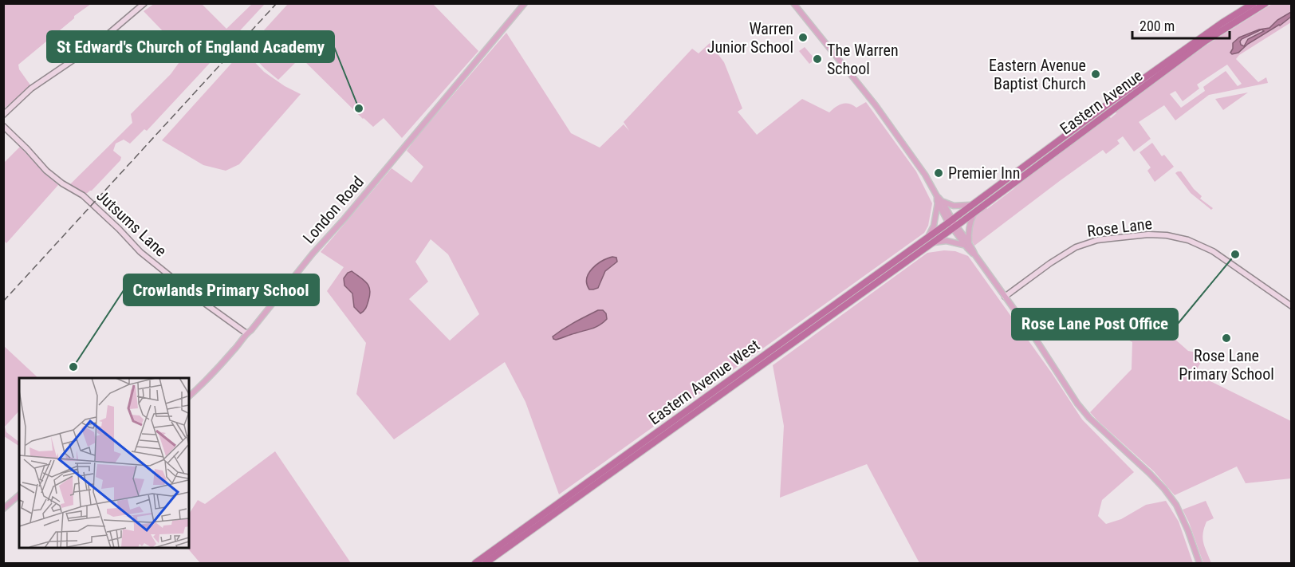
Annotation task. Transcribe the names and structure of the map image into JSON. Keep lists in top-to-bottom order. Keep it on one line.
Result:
{"streets":{"highway":["Eastern Avenue","Eastern Avenue West"],"main road":["London Road"],"street":["Jutsums Lane","Rose Lane"]},"crossings":[["Eastern Avenue","Eastern Avenue West"],["London Road","Jutsums Lane"]],"places":["Warren Junior School","The Warren School","Eastern Avenue Baptist Church","St Edward's Church of England Academy","Premier Inn","Rose Lane Post Office","Rose Lane Primary School","Crowlands Primary School"],"scale_bar":"200 m"}
